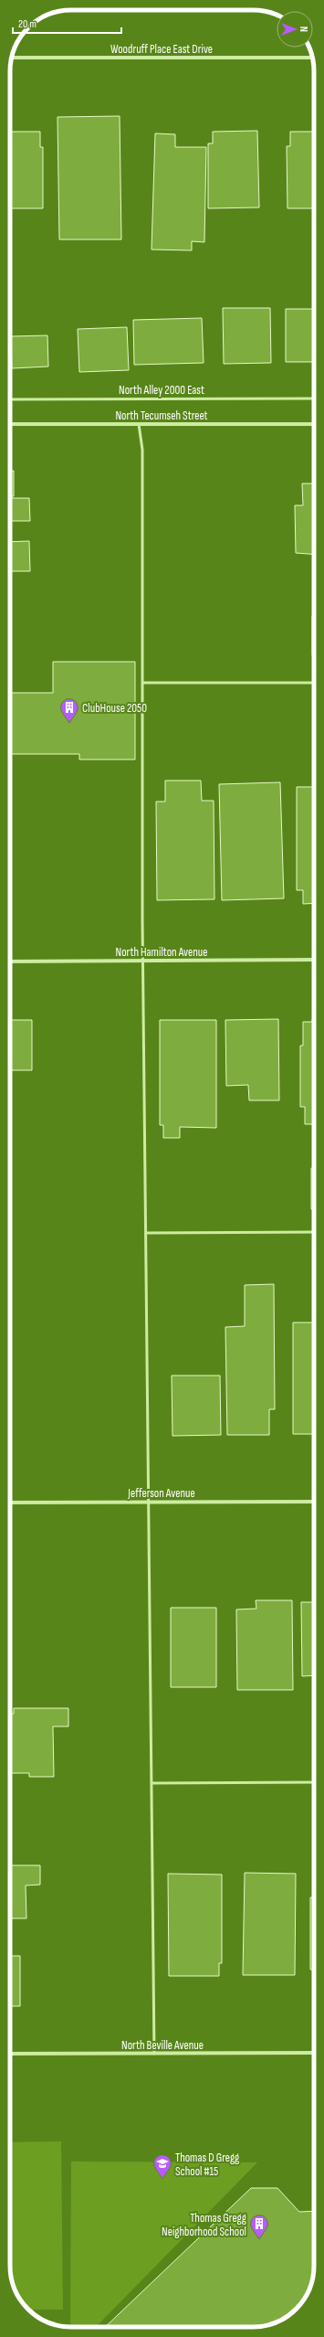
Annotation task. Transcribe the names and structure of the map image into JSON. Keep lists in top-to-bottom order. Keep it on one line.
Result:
{"streets":{"street":["Woodruff Place East Drive","North Tecumseh Street","North Hamilton Avenue","Jefferson Avenue","North Beville Avenue"],"lane":["North Alley 2000 East"]},"places":{"building":["ClubHouse 2050","Thomas Gregg Neighborhood School"],"school or university":["Thomas D Gregg School #15"]},"scale_bar":"20 m","north":"right"}
